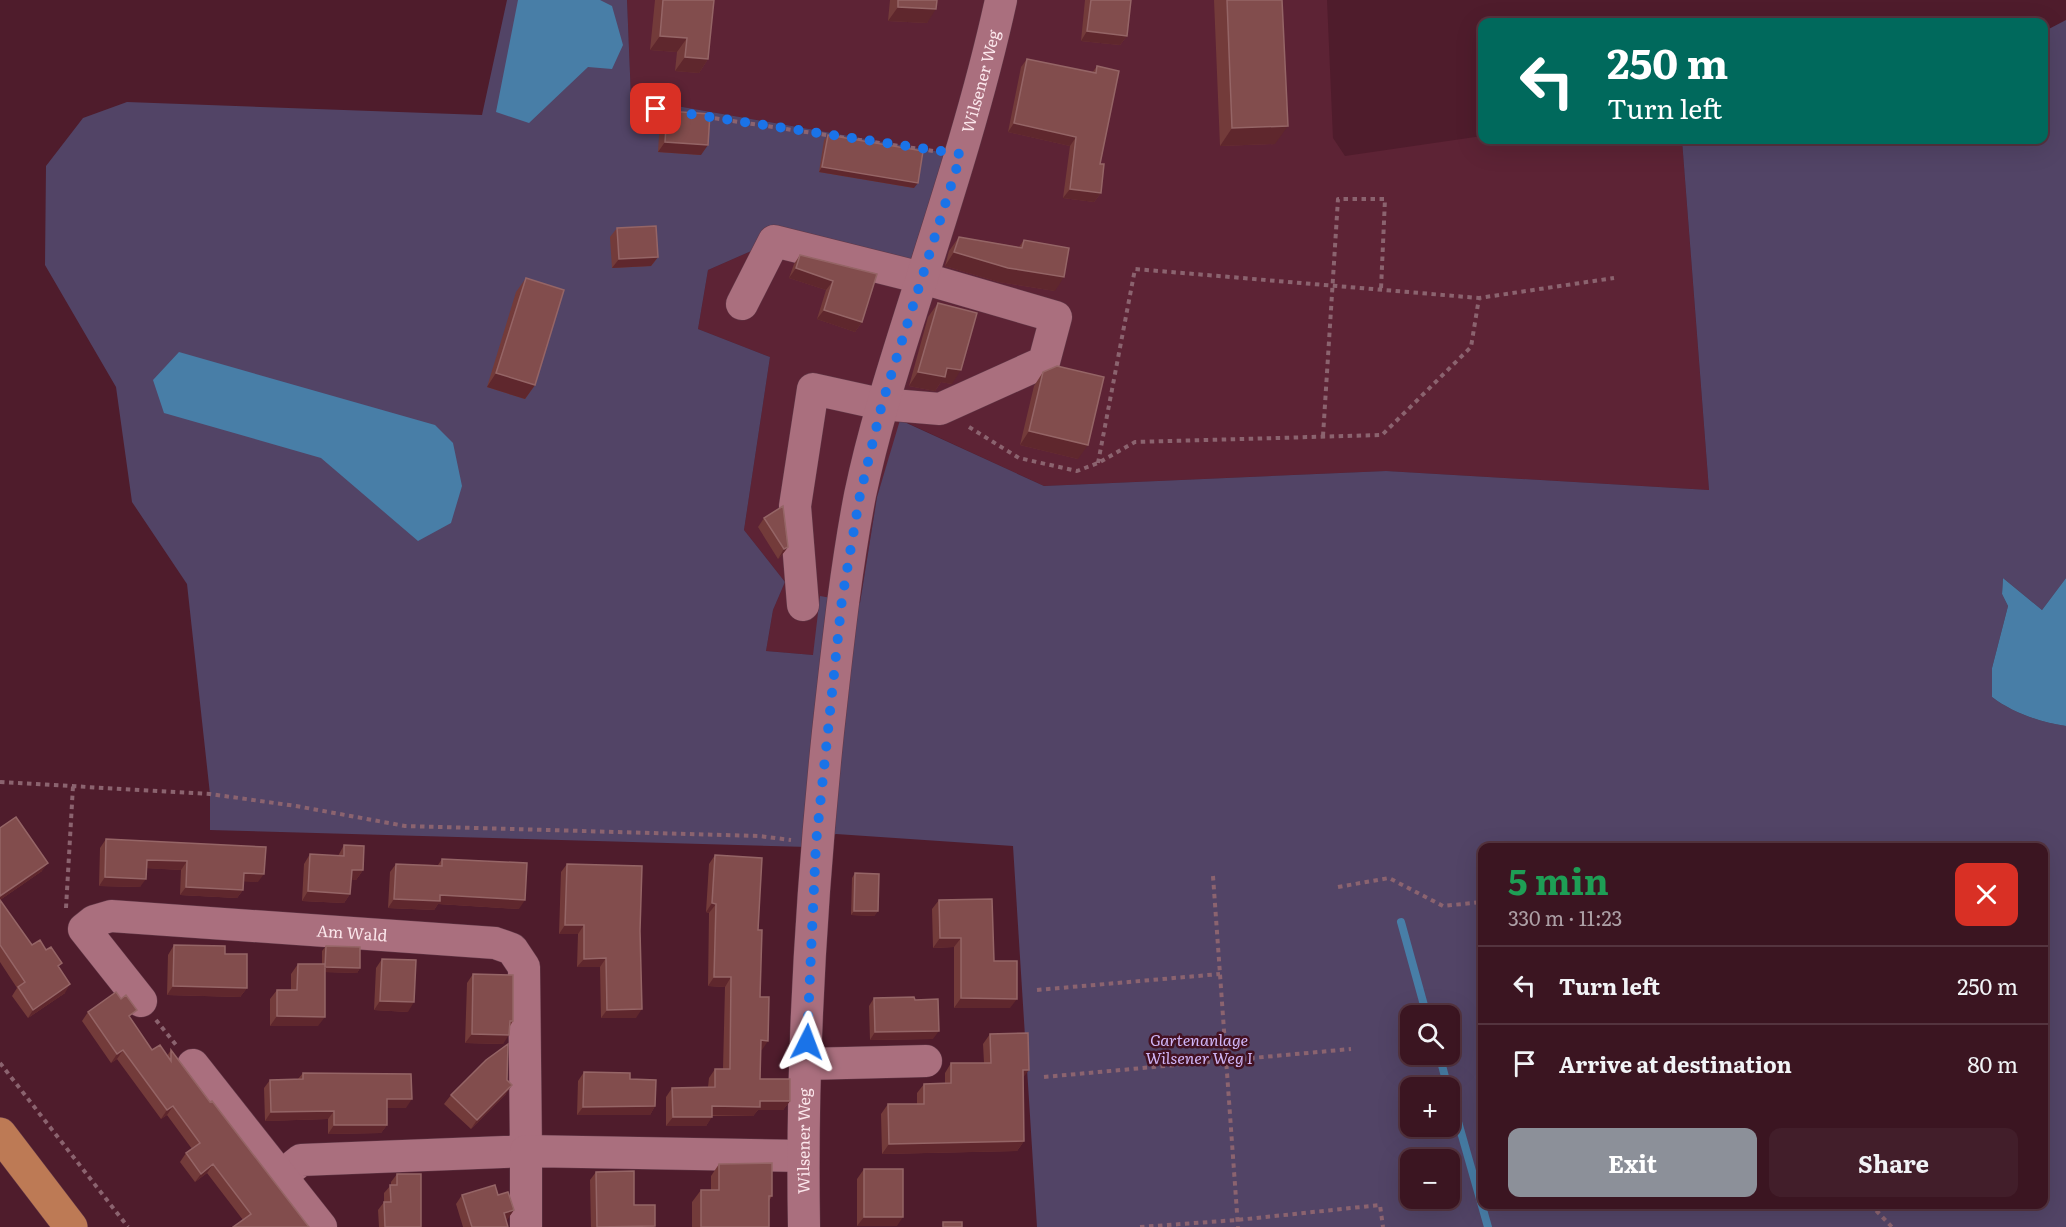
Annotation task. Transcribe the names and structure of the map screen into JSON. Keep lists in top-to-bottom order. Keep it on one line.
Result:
{"streets":{"street":["Wilsener Weg","Am Wald"]},"parks":["Gartenanlage Wilsener Weg I"],"page":{"turn":["250 m","Turn left"],"heading":["5 min","330 m · 11:23"],"list":[{"name":"Turn left","value":"250 m"},{"name":"Arrive at destination","value":"80 m"}],"map_buttons":["+","−"],"buttons":["Exit","Share"]}}
